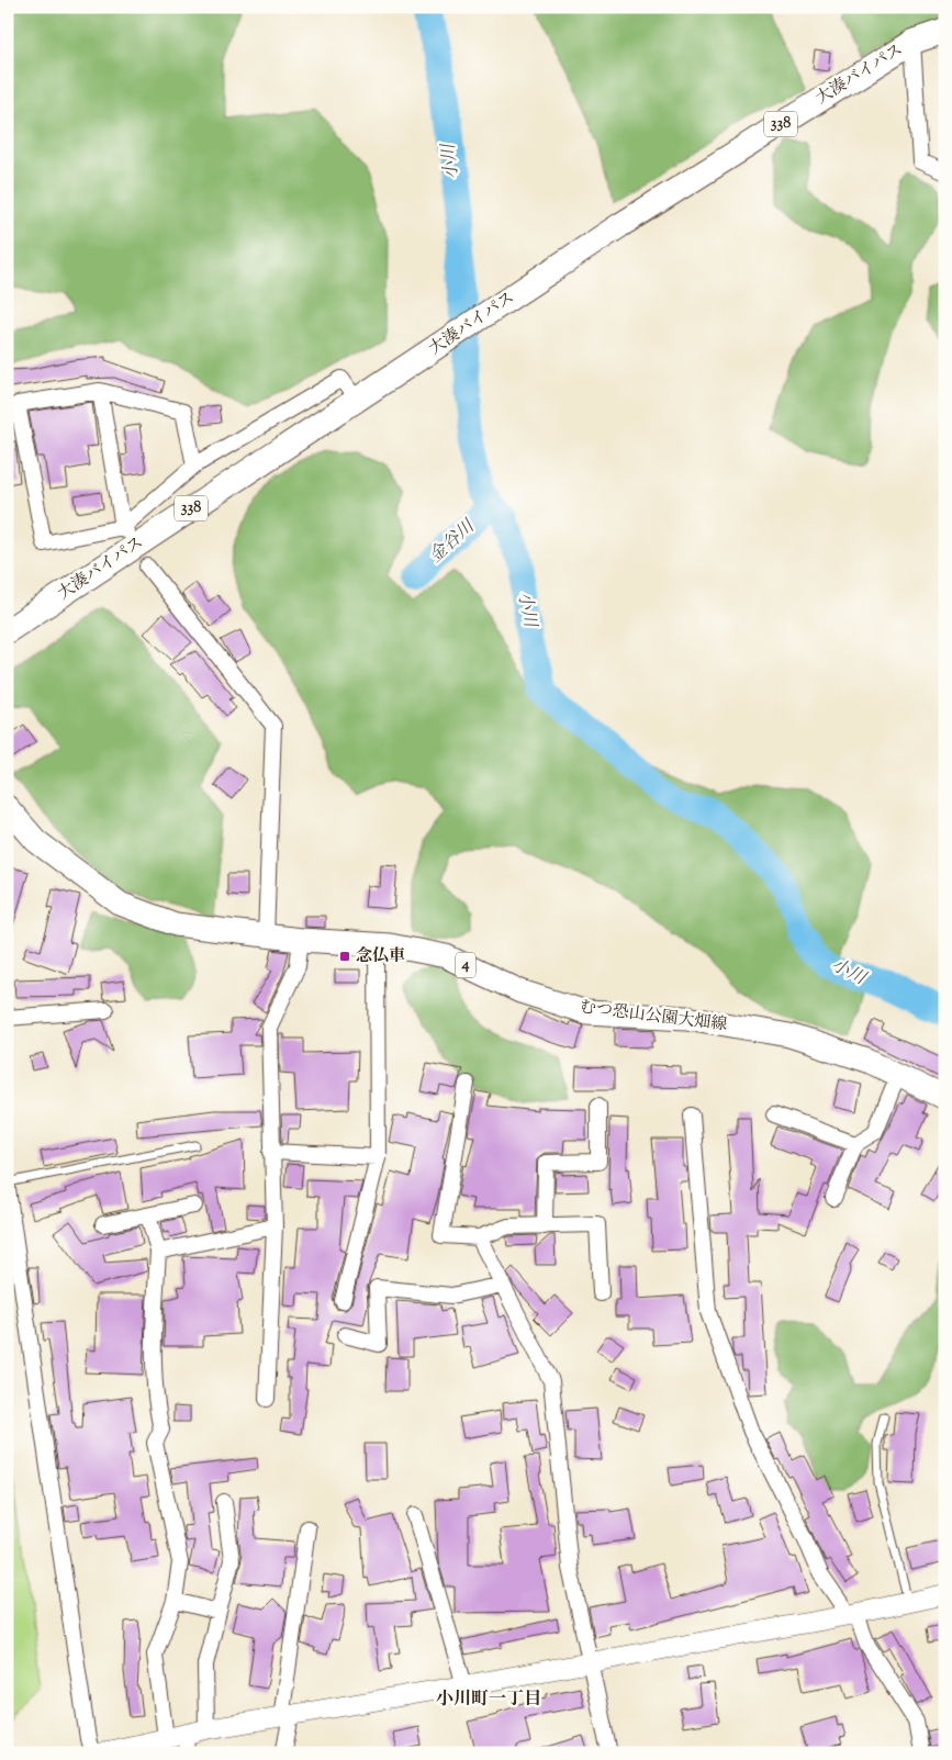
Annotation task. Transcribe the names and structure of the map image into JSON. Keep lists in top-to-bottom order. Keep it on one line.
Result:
{"streets":{"highway":["大湊バイパス","338"],"main road":["4","むつ恐山公園大畑線"]},"districts":["小川町一丁目"],"water":["小川","金谷川"],"places":{"transit":["念仏車"]}}
